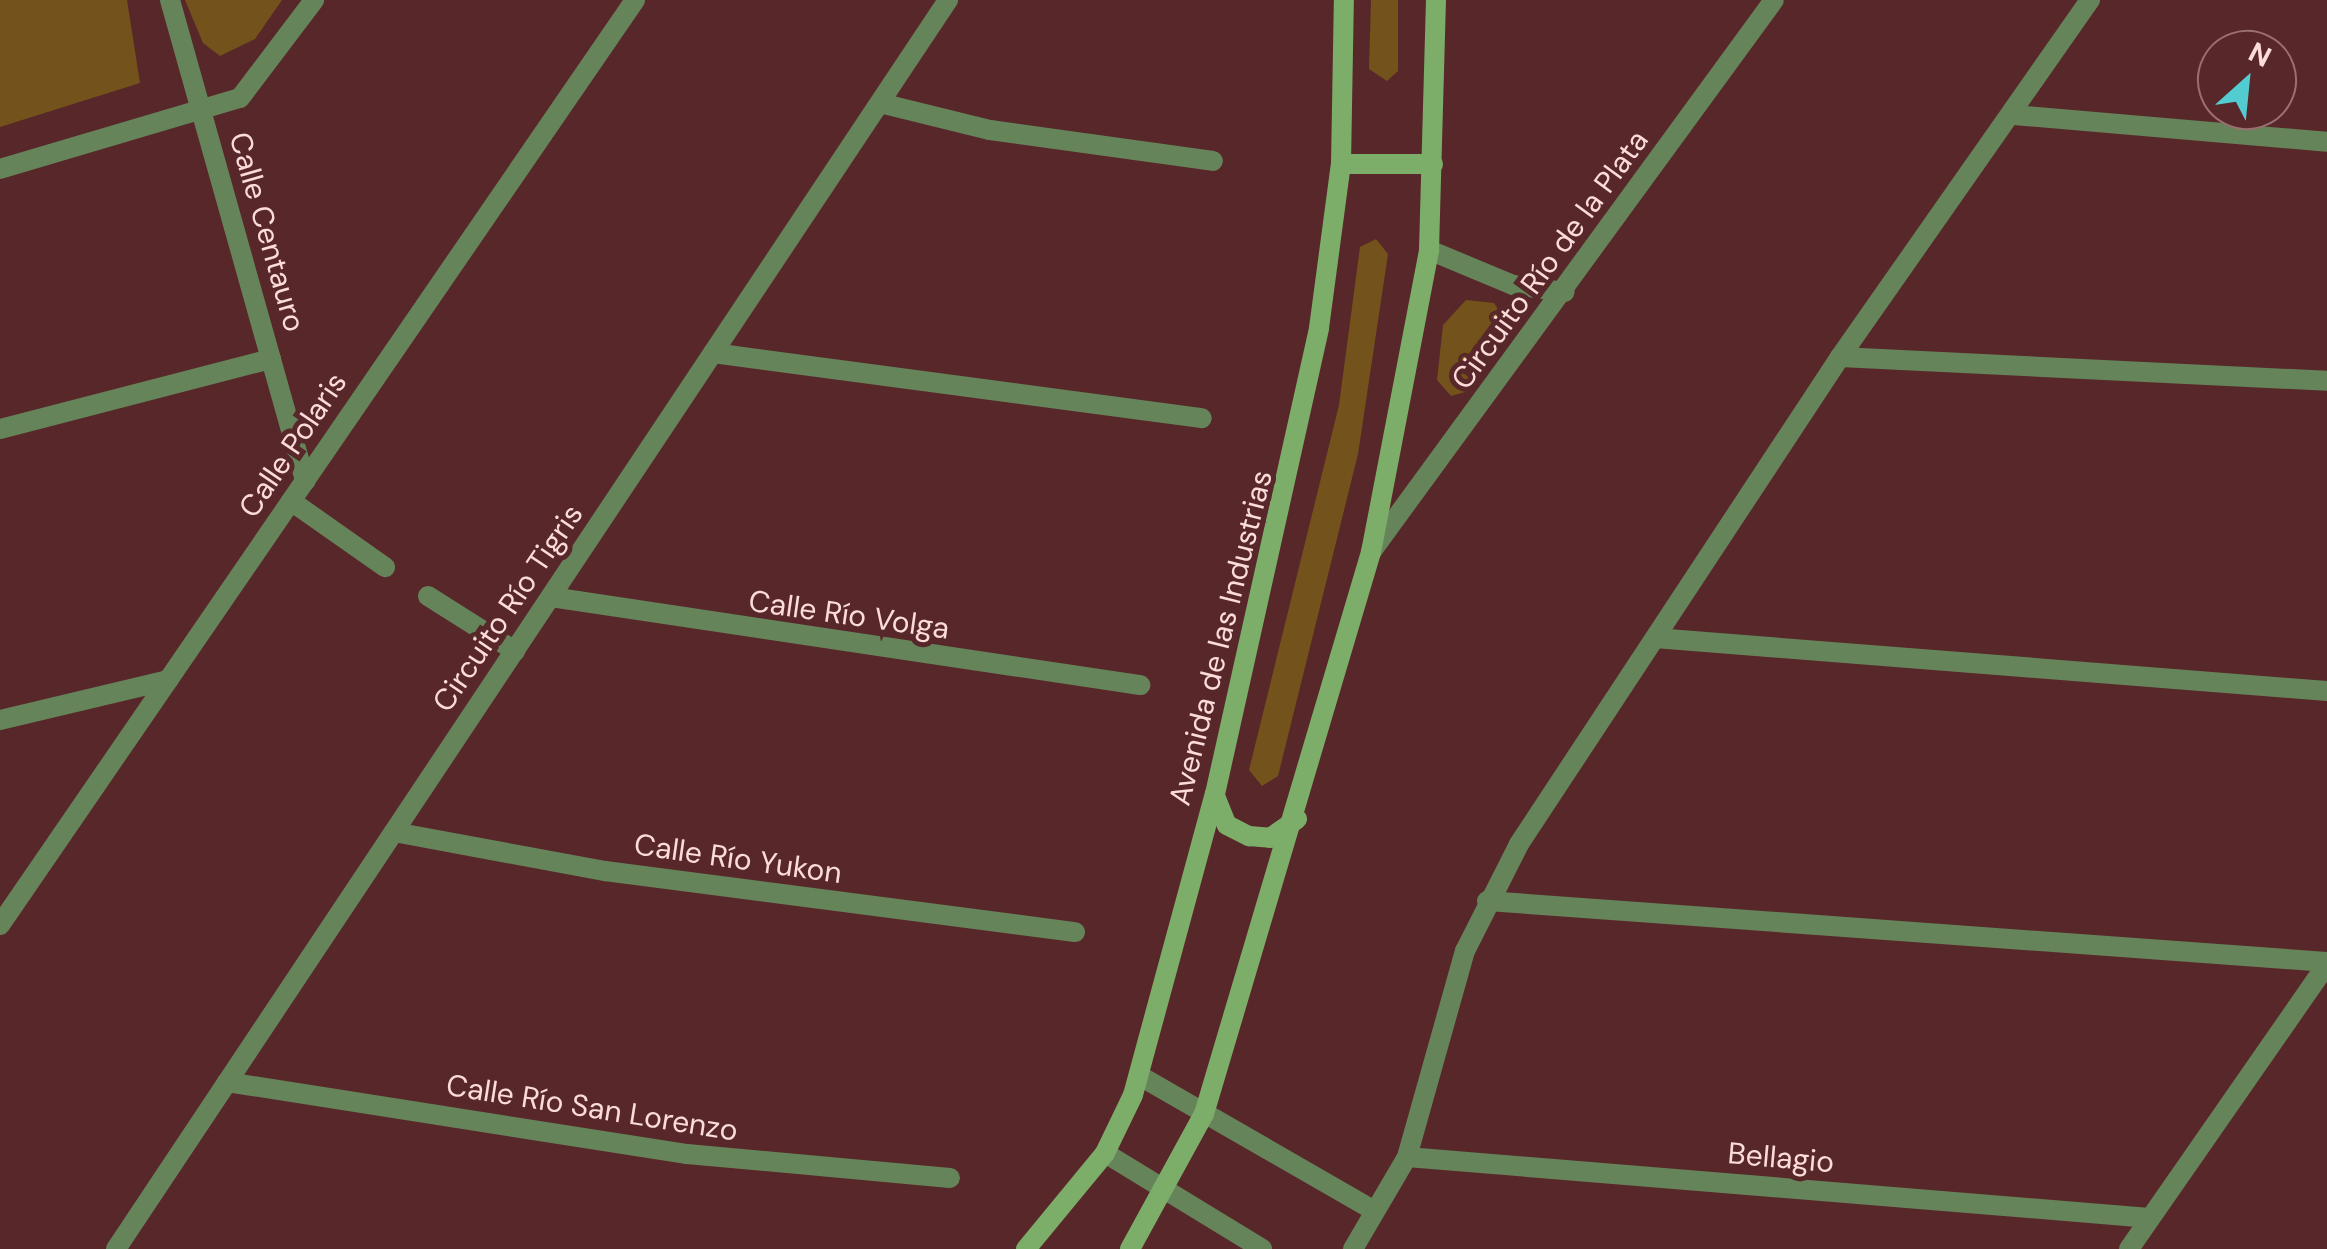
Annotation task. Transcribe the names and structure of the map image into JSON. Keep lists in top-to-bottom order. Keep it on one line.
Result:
{"streets":{"street":["Calle Centauro","Circuito Río de la Plata","Calle Polaris","Circuito Río Tigris","Calle Río Volga","Avenida de las Industrias","Calle Río Yukon","Calle Río San Lorenzo","Bellagio"]},"crossings":[["Calle Centauro","Calle Polaris"],["Circuito Río Tigris","Calle Río Volga"],["Circuito Río Tigris","Calle Río Yukon"],["Circuito Río Tigris","Calle Río San Lorenzo"]],"north":"top right"}
